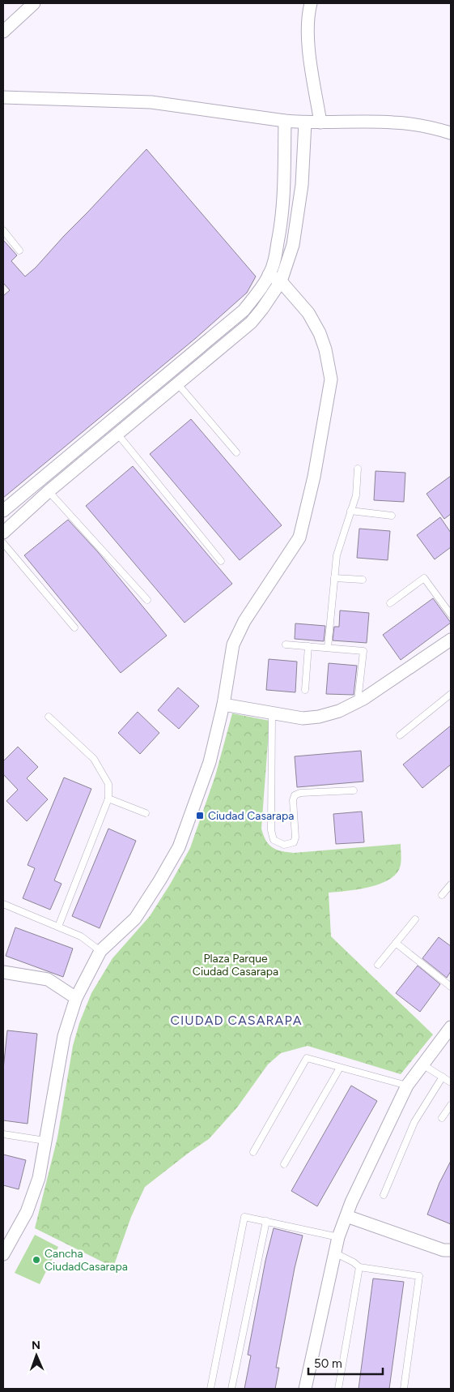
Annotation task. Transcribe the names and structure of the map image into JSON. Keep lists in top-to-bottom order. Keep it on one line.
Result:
{"districts":["CIUDAD CASARAPA"],"parks":["Plaza Parque Ciudad Casarapa"],"places":{"transit":["Ciudad Casarapa"],"other":["Cancha CiudadCasarapa"]},"scale_bar":"50 m","north":"top"}
